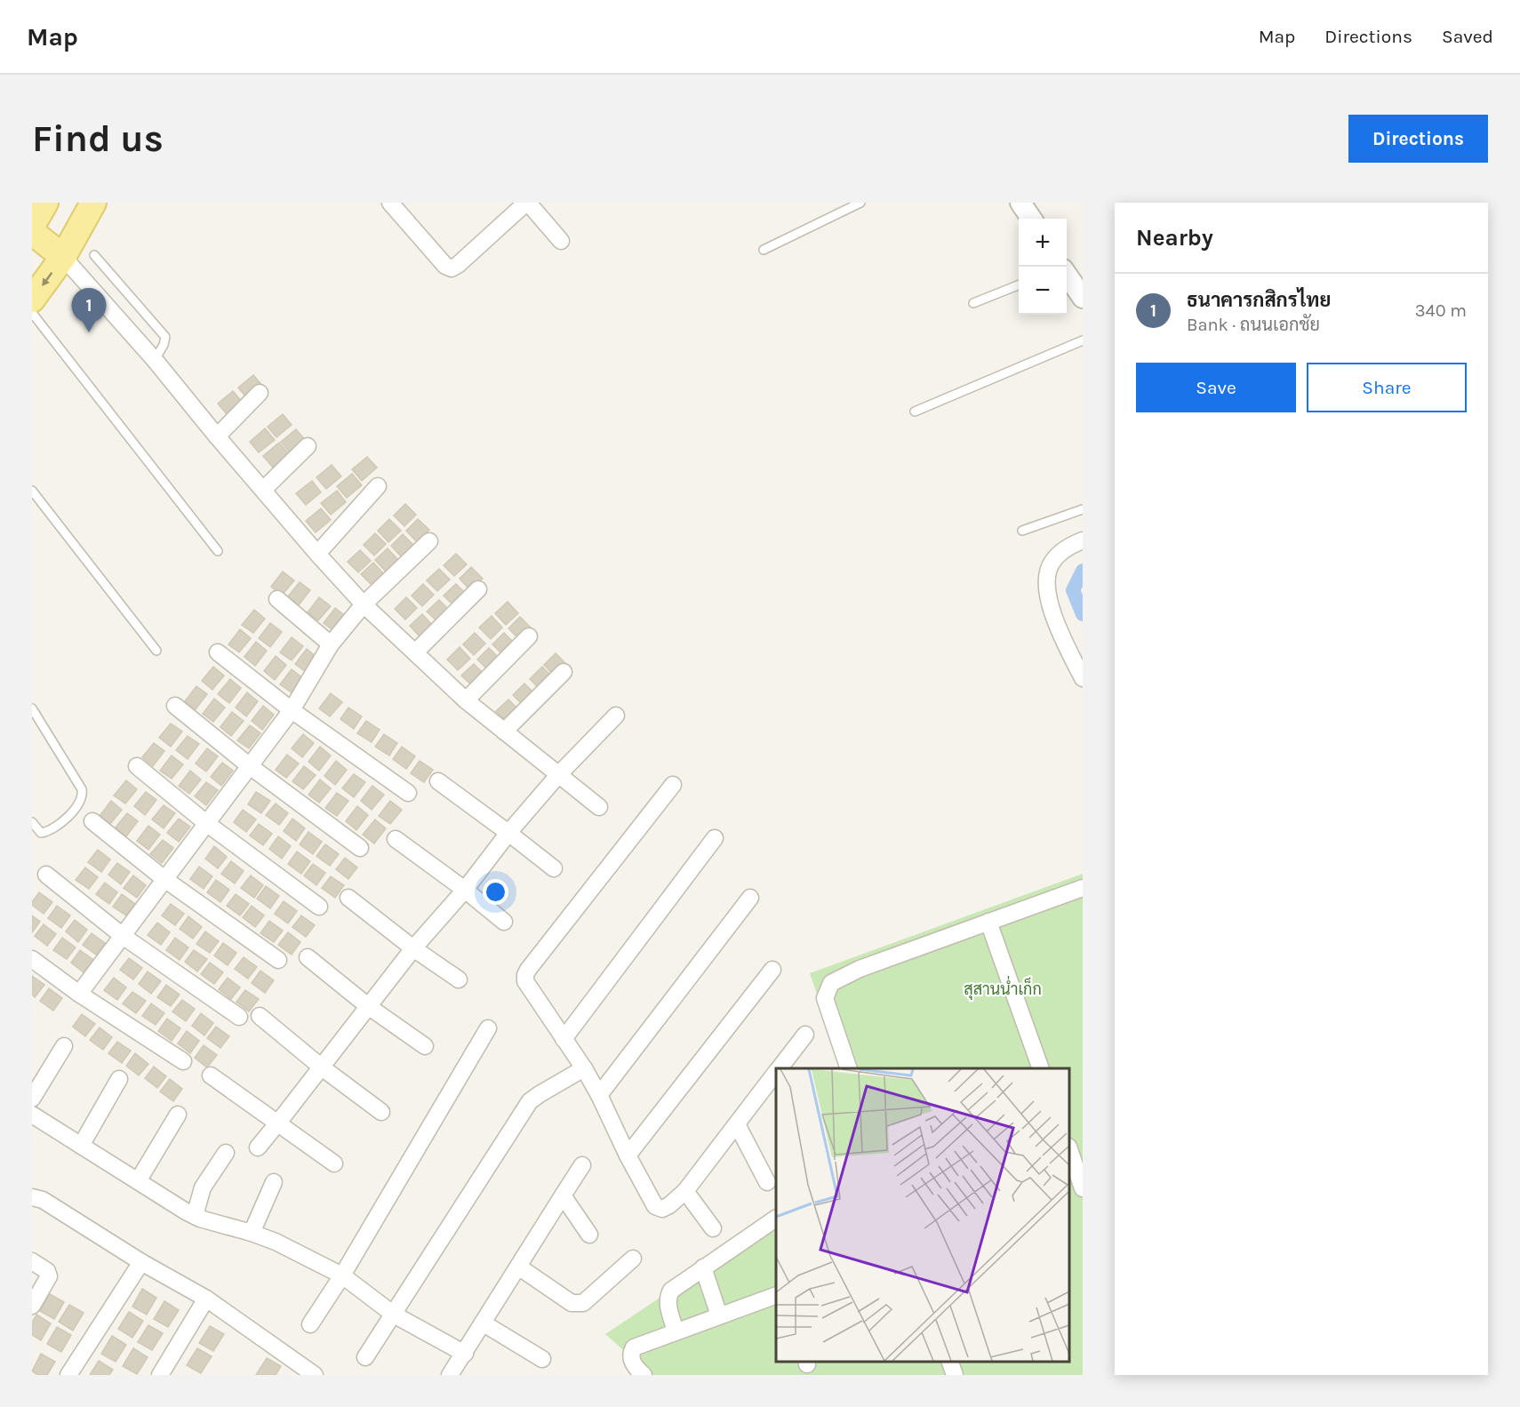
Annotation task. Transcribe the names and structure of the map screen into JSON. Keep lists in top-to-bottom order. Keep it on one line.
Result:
{"parks":["สุสานน่ำเก็ก"],"page":{"header":"Map","nav":["Map","Directions","Saved"],"buttons":["Directions",["Save","Share"]],"title":"Find us","heading":"Nearby","map_buttons":["+","−"],"list":[{"mark":"1","name":"ธนาคารกสิกรไทย","note":"Bank · ถนนเอกชัย","value":"340 m"}],"pins":"1"}}
